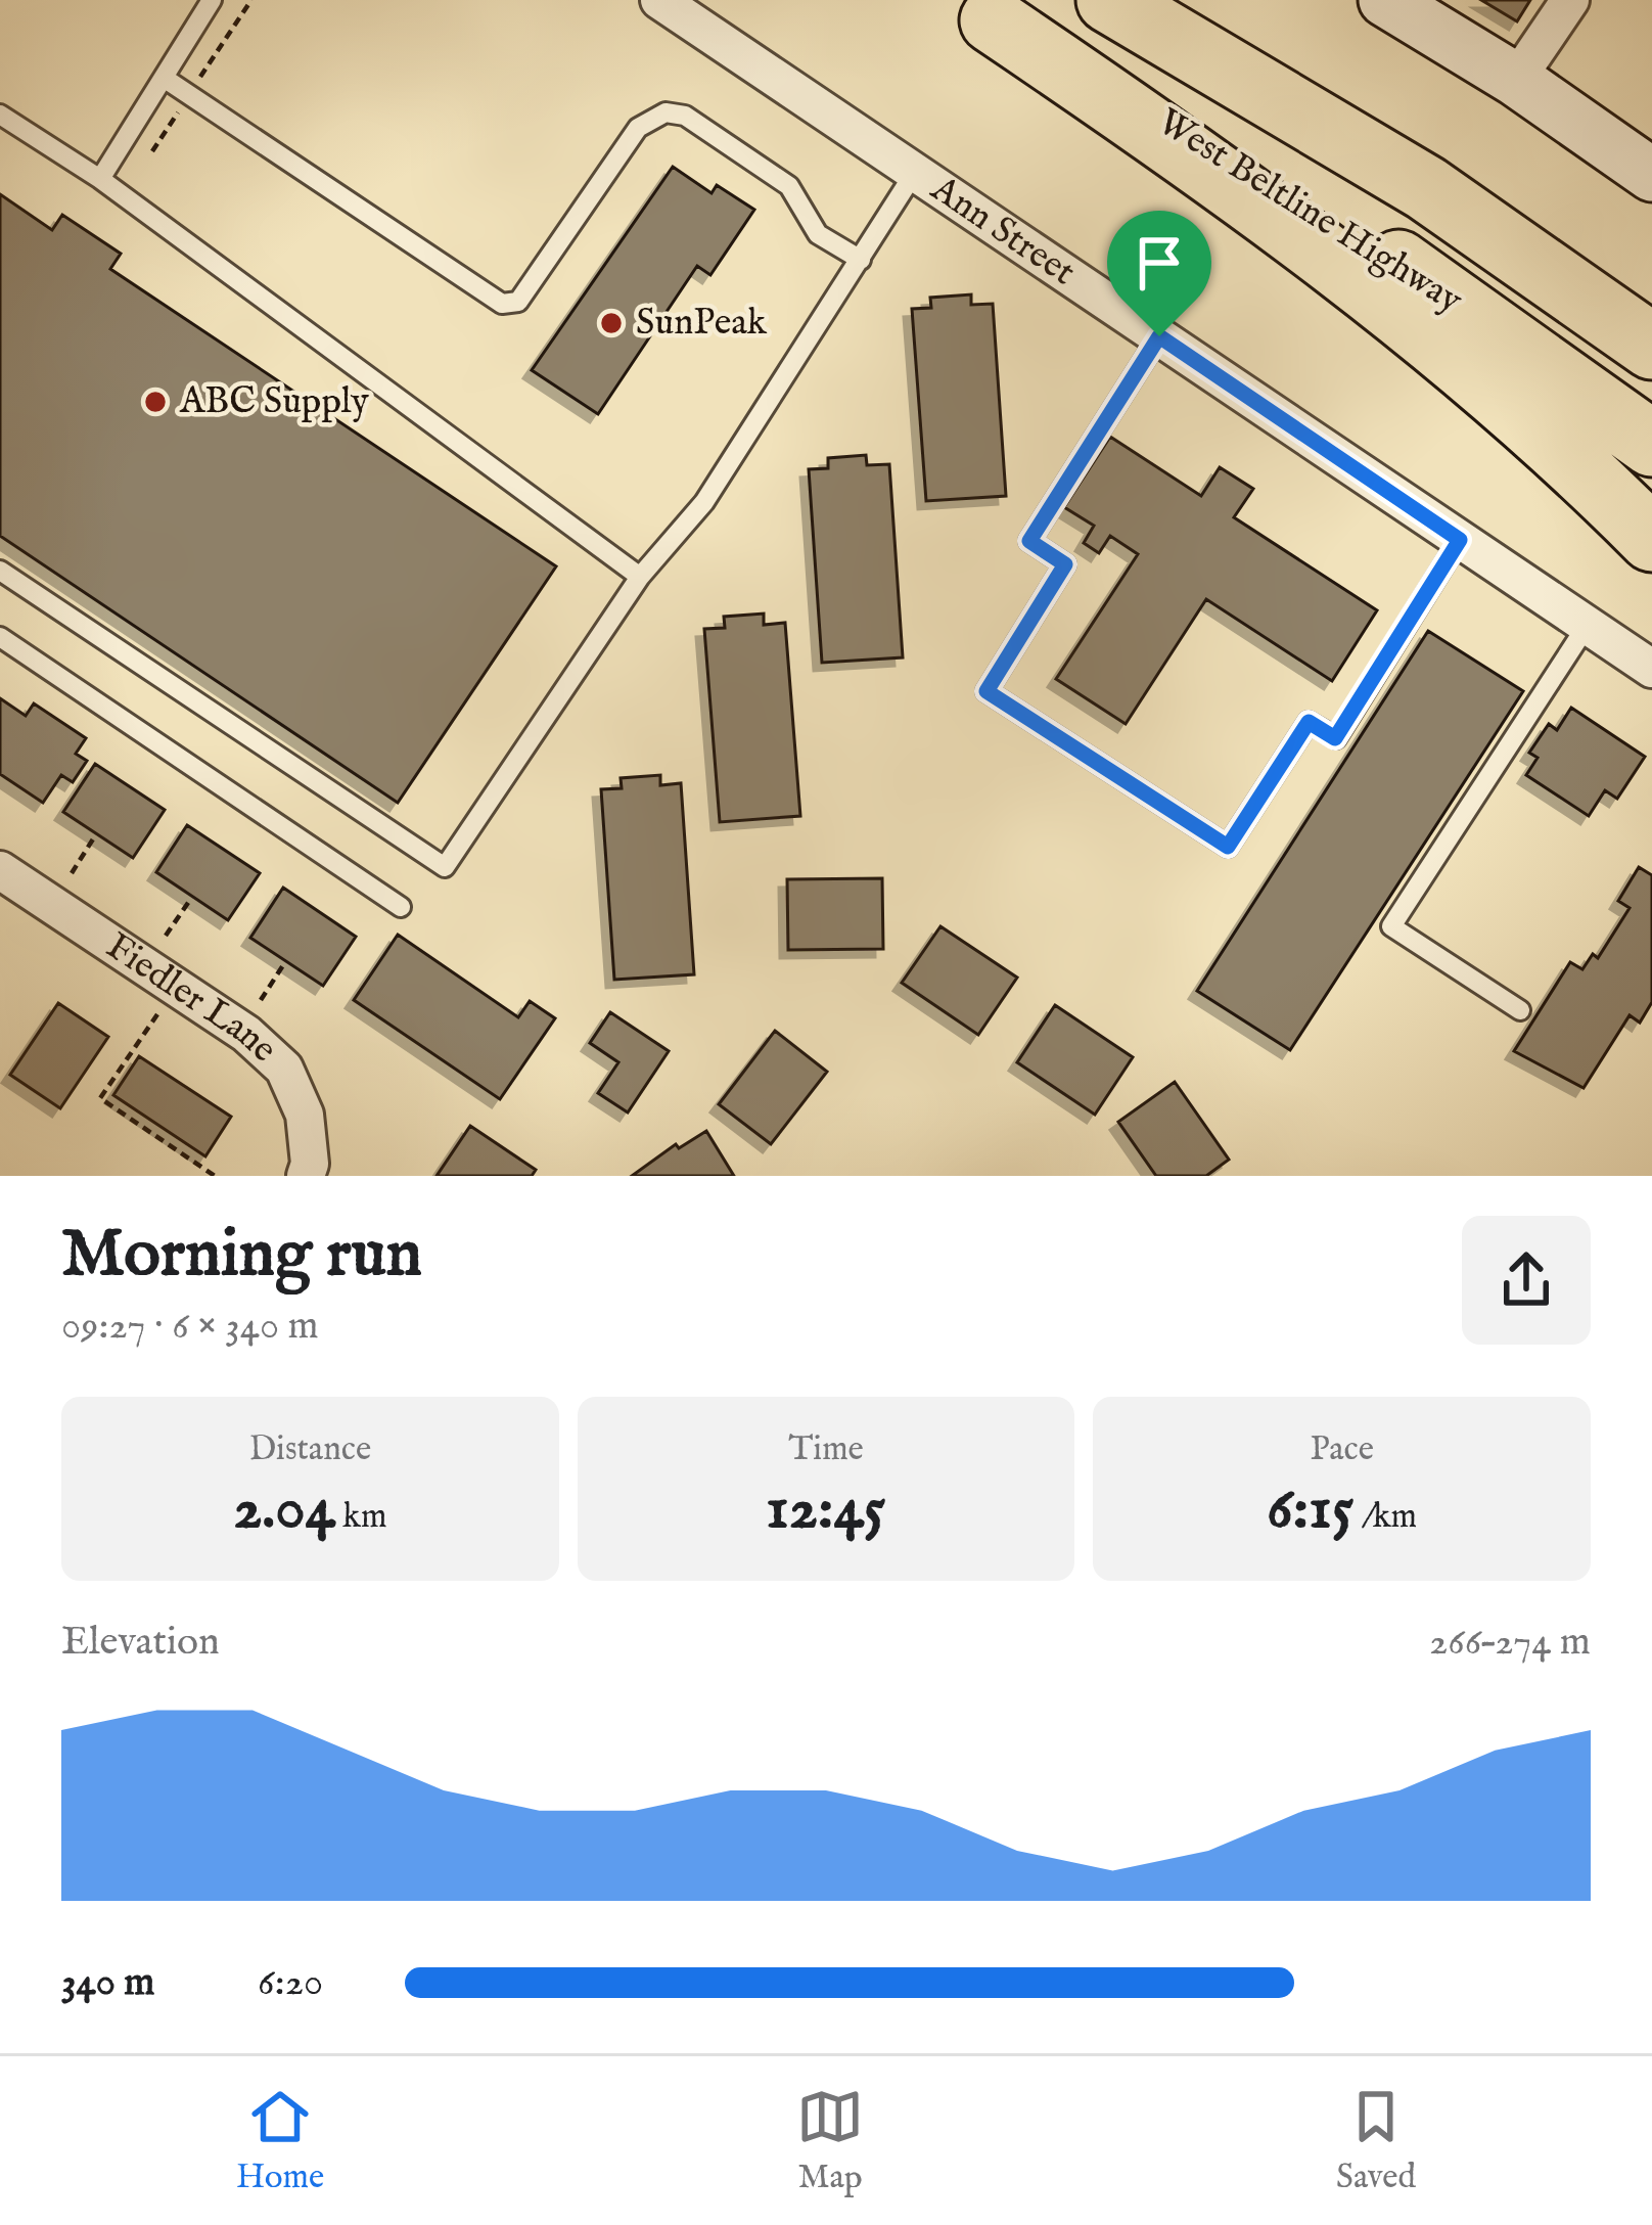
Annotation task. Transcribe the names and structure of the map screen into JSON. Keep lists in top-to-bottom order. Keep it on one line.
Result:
{"streets":{"highway":["West Beltline Highway"],"street":["Ann Street","Fiedler Lane"]},"places":["SunPeak","ABC Supply"],"page":{"heading":["Morning run","09:27 · 6 × 340 m"],"stats":[["Distance","2.04 km"],["Time","12:45"],["Pace","6:15 /km"]],"chart":["Elevation","266–274 m"],"list":[{"name":"340 m","note":"6:20"}],"tabs":["Home","Map","Saved"]}}
